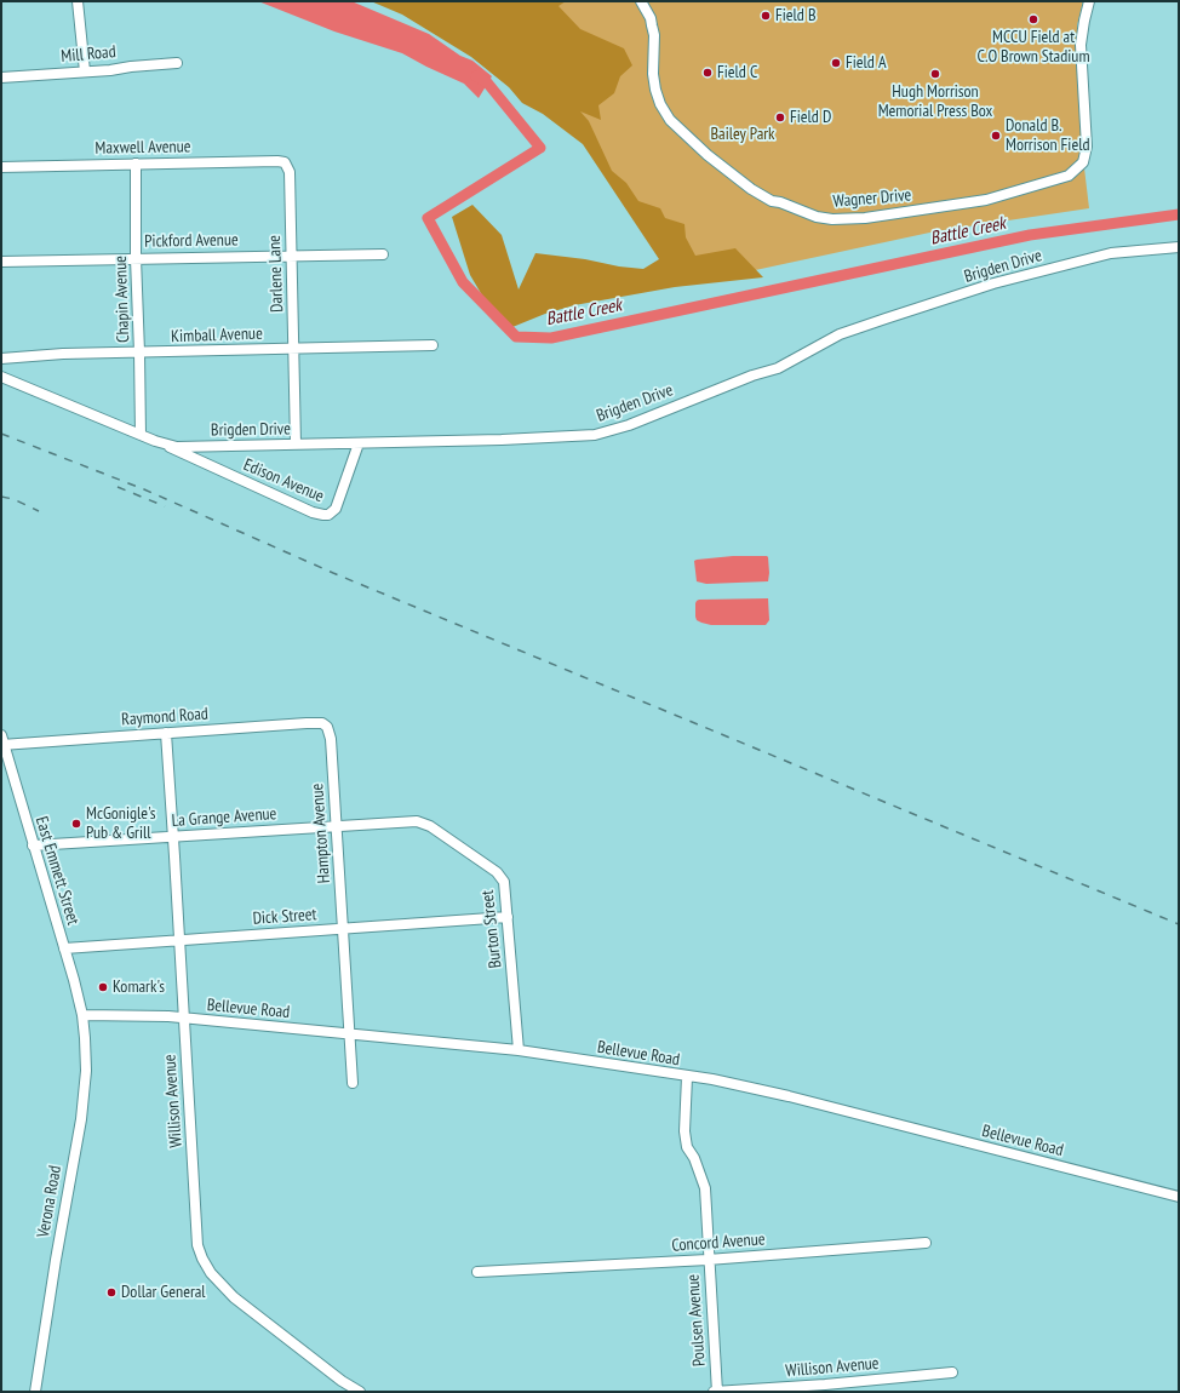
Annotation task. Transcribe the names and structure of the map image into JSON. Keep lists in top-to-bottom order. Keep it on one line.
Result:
{"streets":{"street":["Mill Road","Maxwell Avenue","Wagner Drive","Pickford Avenue","Brigden Drive","Darlene Lane","Chapin Avenue","Kimball Avenue","Edison Avenue","Raymond Road","La Grange Avenue","Hampton Avenue","East Emmett Street","Dick Street","Burton Street","Bellevue Road","Willison Avenue","Verona Road","Concord Avenue","Poulsen Avenue"]},"crossings":[["Maxwell Avenue","Darlene Lane"],["Maxwell Avenue","Chapin Avenue"],["Pickford Avenue","Darlene Lane"],["Pickford Avenue","Chapin Avenue"],["Brigden Drive","Darlene Lane"],["Brigden Drive","Chapin Avenue"],["Brigden Drive","Edison Avenue"],["Darlene Lane","Kimball Avenue"],["Chapin Avenue","Kimball Avenue"],["Raymond Road","Hampton Avenue"],["Raymond Road","East Emmett Street"],["Raymond Road","Willison Avenue"],["La Grange Avenue","Hampton Avenue"],["La Grange Avenue","East Emmett Street"],["La Grange Avenue","Burton Street"],["La Grange Avenue","Willison Avenue"],["Hampton Avenue","Dick Street"],["Hampton Avenue","Bellevue Road"],["East Emmett Street","Dick Street"],["East Emmett Street","Bellevue Road"],["East Emmett Street","Verona Road"],["Dick Street","Burton Street"],["Dick Street","Willison Avenue"],["Burton Street","Bellevue Road"],["Bellevue Road","Willison Avenue"],["Bellevue Road","Verona Road"],["Bellevue Road","Poulsen Avenue"],["Willison Avenue","Poulsen Avenue"],["Concord Avenue","Poulsen Avenue"]],"water":["Battle Creek"],"parks":["Bailey Park"],"places":["Field B","MCCU Field at C.O Brown Stadium","Field A","Field C","Hugh Morrison Memorial Press Box","Field D","Donald B. Morrison Field","McGonigle's Pub & Grill","Komark's","Dollar General"]}
